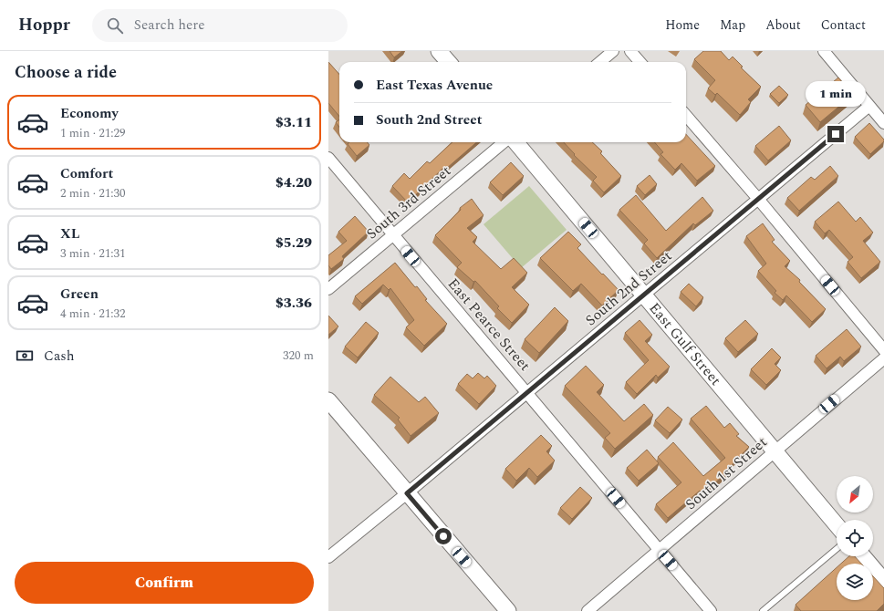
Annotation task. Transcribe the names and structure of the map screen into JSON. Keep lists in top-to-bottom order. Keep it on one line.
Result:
{"streets":{"street":["South 3rd Street","South 2nd Street","East Pearce Street","East Gulf Street","South 1st Street"]},"crossings":[["South 3rd Street","East Pearce Street"],["South 2nd Street","East Pearce Street"],["South 2nd Street","East Gulf Street"],["East Pearce Street","South 1st Street"],["East Gulf Street","South 1st Street"]],"north":"bottom left","page":{"header":"Hoppr","search":"Search here","nav":["Home","Map","About","Contact"],"heading":"Choose a ride","banner":["East Texas Avenue","South 2nd Street"],"bubble":"1 min","list":[{"name":"Economy","note":"1 min · 21:29","value":"$3.11"},{"name":"Comfort","note":"2 min · 21:30","value":"$4.20"},{"name":"XL","note":"3 min · 21:31","value":"$5.29"},{"name":"Green","note":"4 min · 21:32","value":"$3.36"}],"pay":["Cash","320 m"],"buttons":"Confirm"}}
